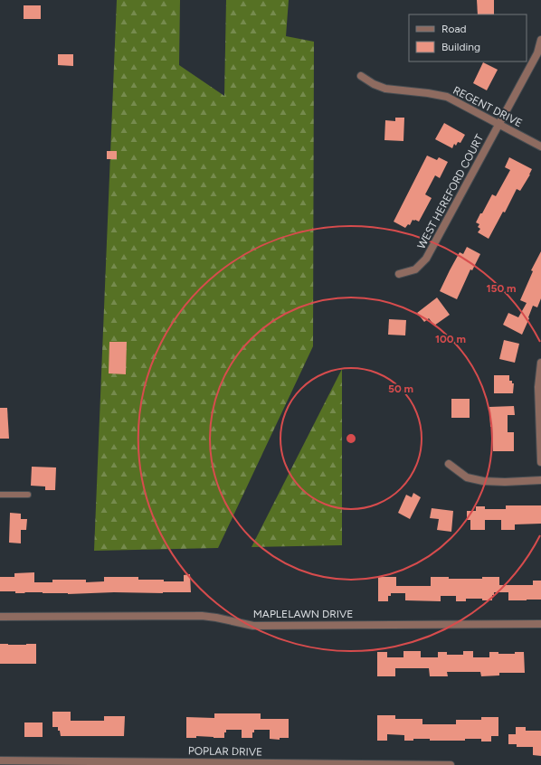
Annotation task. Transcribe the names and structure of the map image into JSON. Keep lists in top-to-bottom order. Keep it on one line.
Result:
{"streets":{"street":["REGENT DRIVE","WEST HEREFORD COURT","MAPLELAWN DRIVE","POPLAR DRIVE"]},"crossings":[["REGENT DRIVE","WEST HEREFORD COURT"]],"legend":["Road","Building"],"rings":["150 m","100 m","50 m"]}
